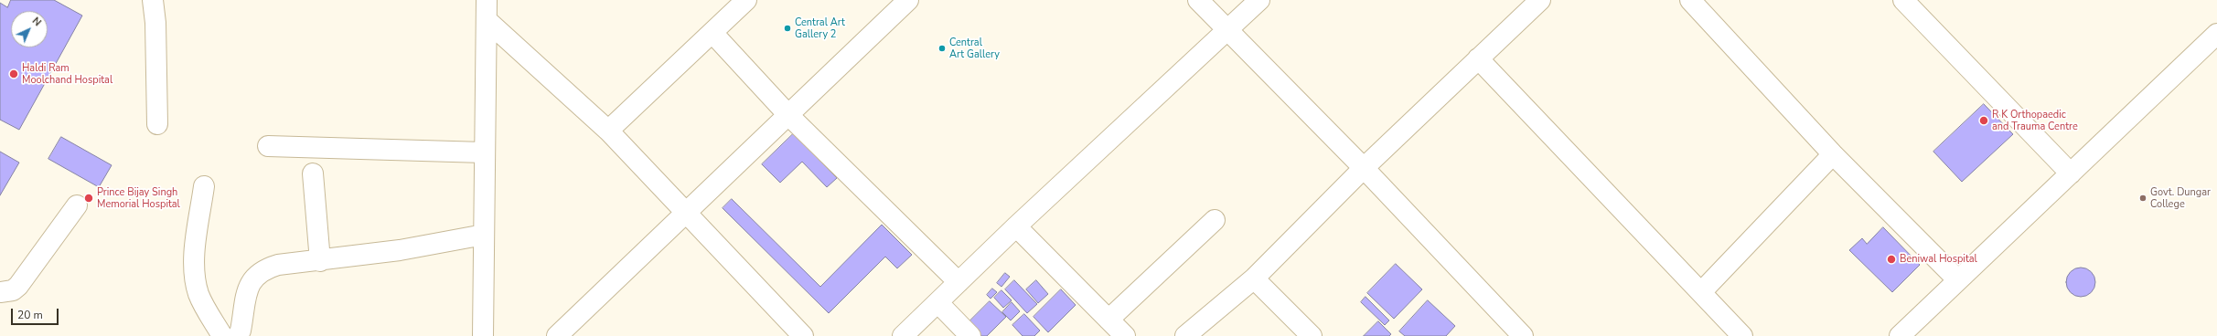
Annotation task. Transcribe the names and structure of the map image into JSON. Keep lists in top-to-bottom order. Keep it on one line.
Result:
{"places":["Central Art Gallery 2","Central Art Gallery","Haldi Ram Moolchand Hospital","R K Orthopaedic and Trauma Centre","Prince Bijay Singh Memorial Hospital","Govt. Dungar College","Beniwal Hospital"],"scale_bar":"20 m","north":"top right"}
